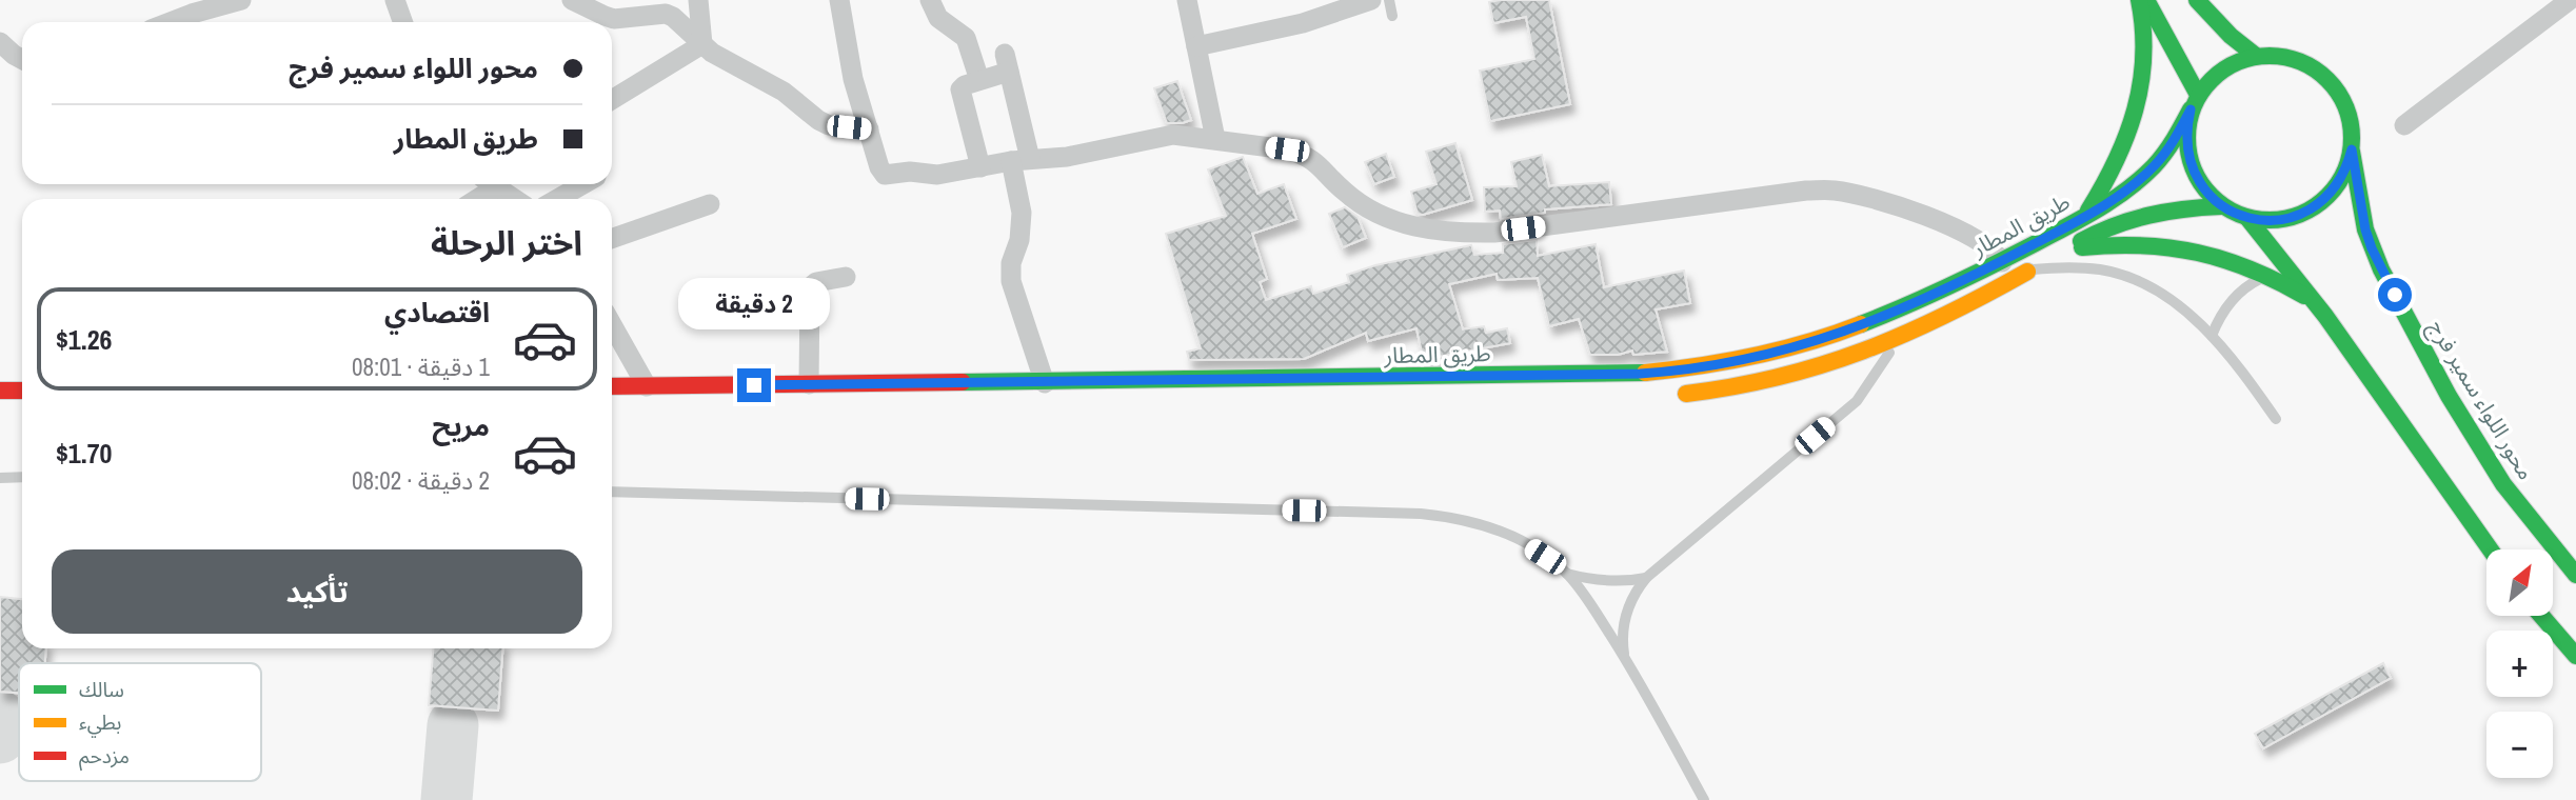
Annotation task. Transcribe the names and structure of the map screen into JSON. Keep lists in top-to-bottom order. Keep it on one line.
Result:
{"streets":{"main road":["طريق المطار","محور اللواء سمير فرج"]},"crossings":[["طريق المطار","محور اللواء سمير فرج"]],"legend":["سالك","بطيء","مزدحم"],"north":"top right","page":{"banner":["محور اللواء سمير فرج","طريق المطار"],"heading":"اختر الرحلة","bubble":"2 دقيقة","list":[{"name":"اقتصادي","note":"1 دقيقة · 08:01","value":"$1.26"},{"name":"مريح","note":"2 دقيقة · 08:02","value":"$1.70"}],"buttons":"تأكيد","map_buttons":["+","−"]}}
